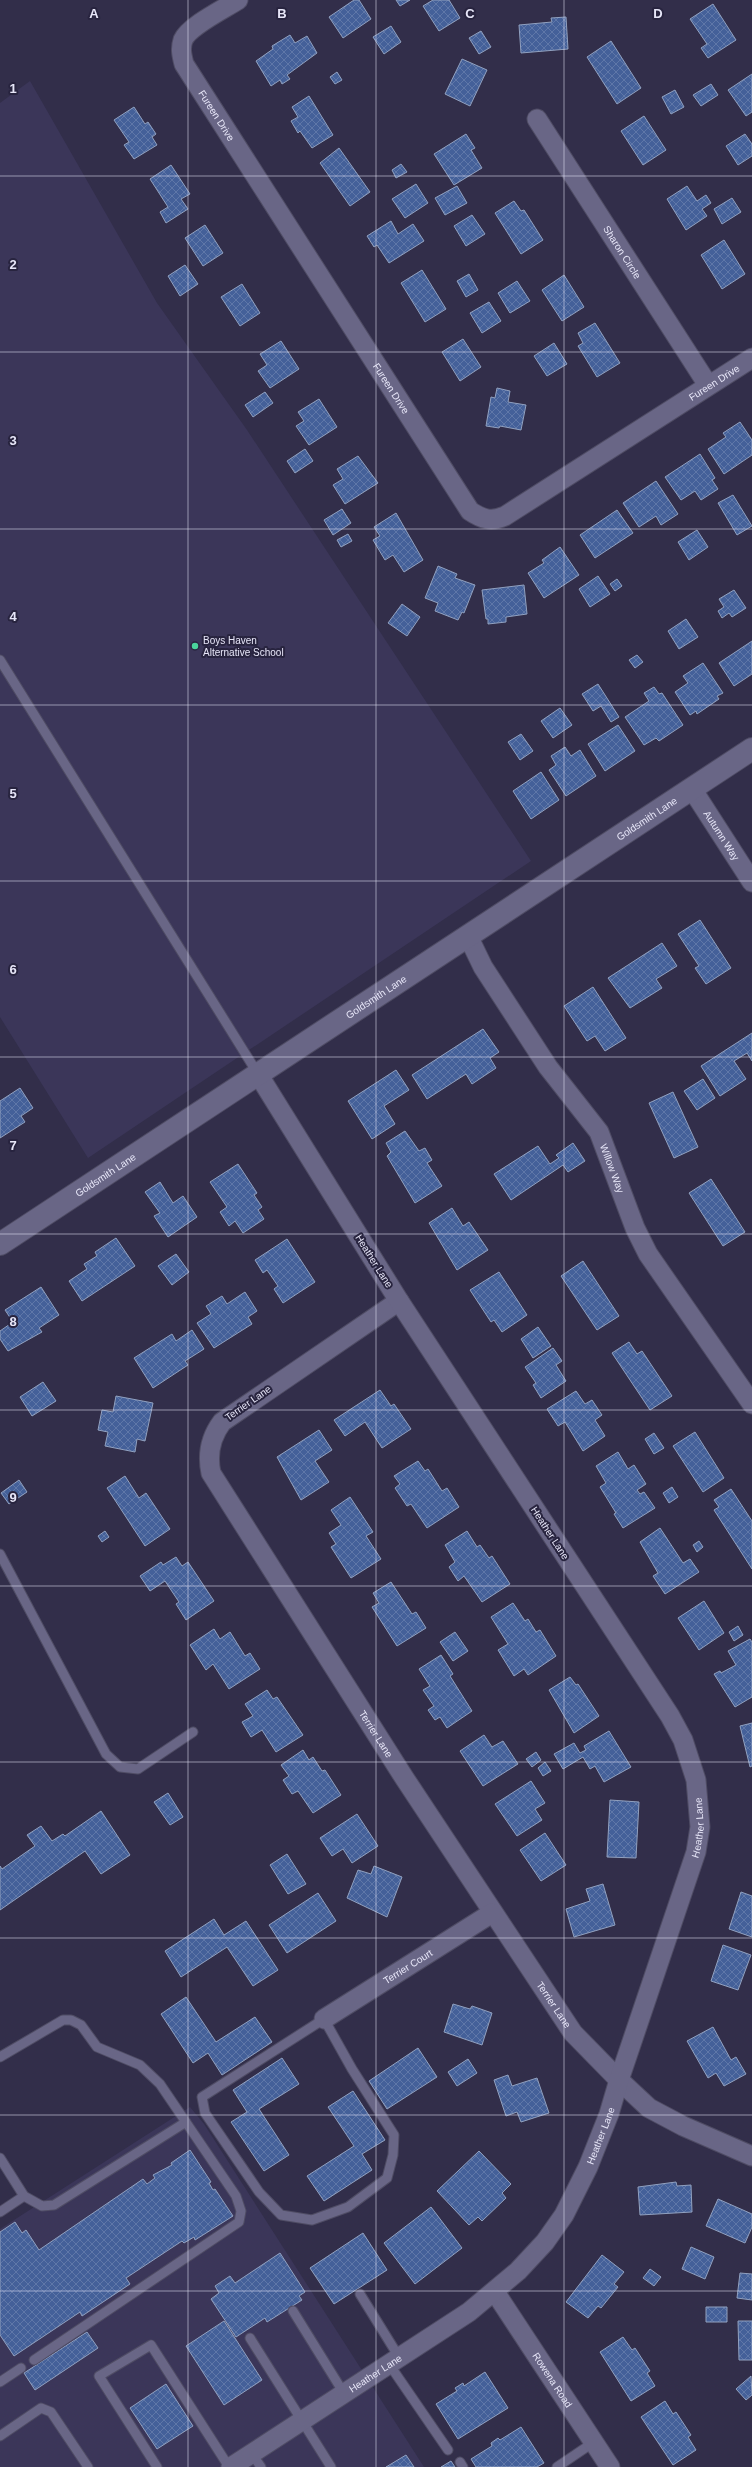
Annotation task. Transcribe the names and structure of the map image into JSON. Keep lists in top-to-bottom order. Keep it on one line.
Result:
{"streets":{"street":["Fureen Drive","Sharon Circle","Goldsmith Lane","Autumn Way","Willow Way","Heather Lane","Terrier Lane","Terrier Court","Rowena Road"]},"crossings":[["Fureen Drive","Sharon Circle"],["Goldsmith Lane","Autumn Way"],["Goldsmith Lane","Willow Way"],["Goldsmith Lane","Heather Lane"],["Heather Lane","Terrier Lane"],["Heather Lane","Rowena Road"],["Terrier Lane","Terrier Court"]],"places":["Boys Haven Alternative School"],"grid":{"columns":["A","B","C","D"],"rows":["1","2","3","4","5","6","7","8","9"]}}
